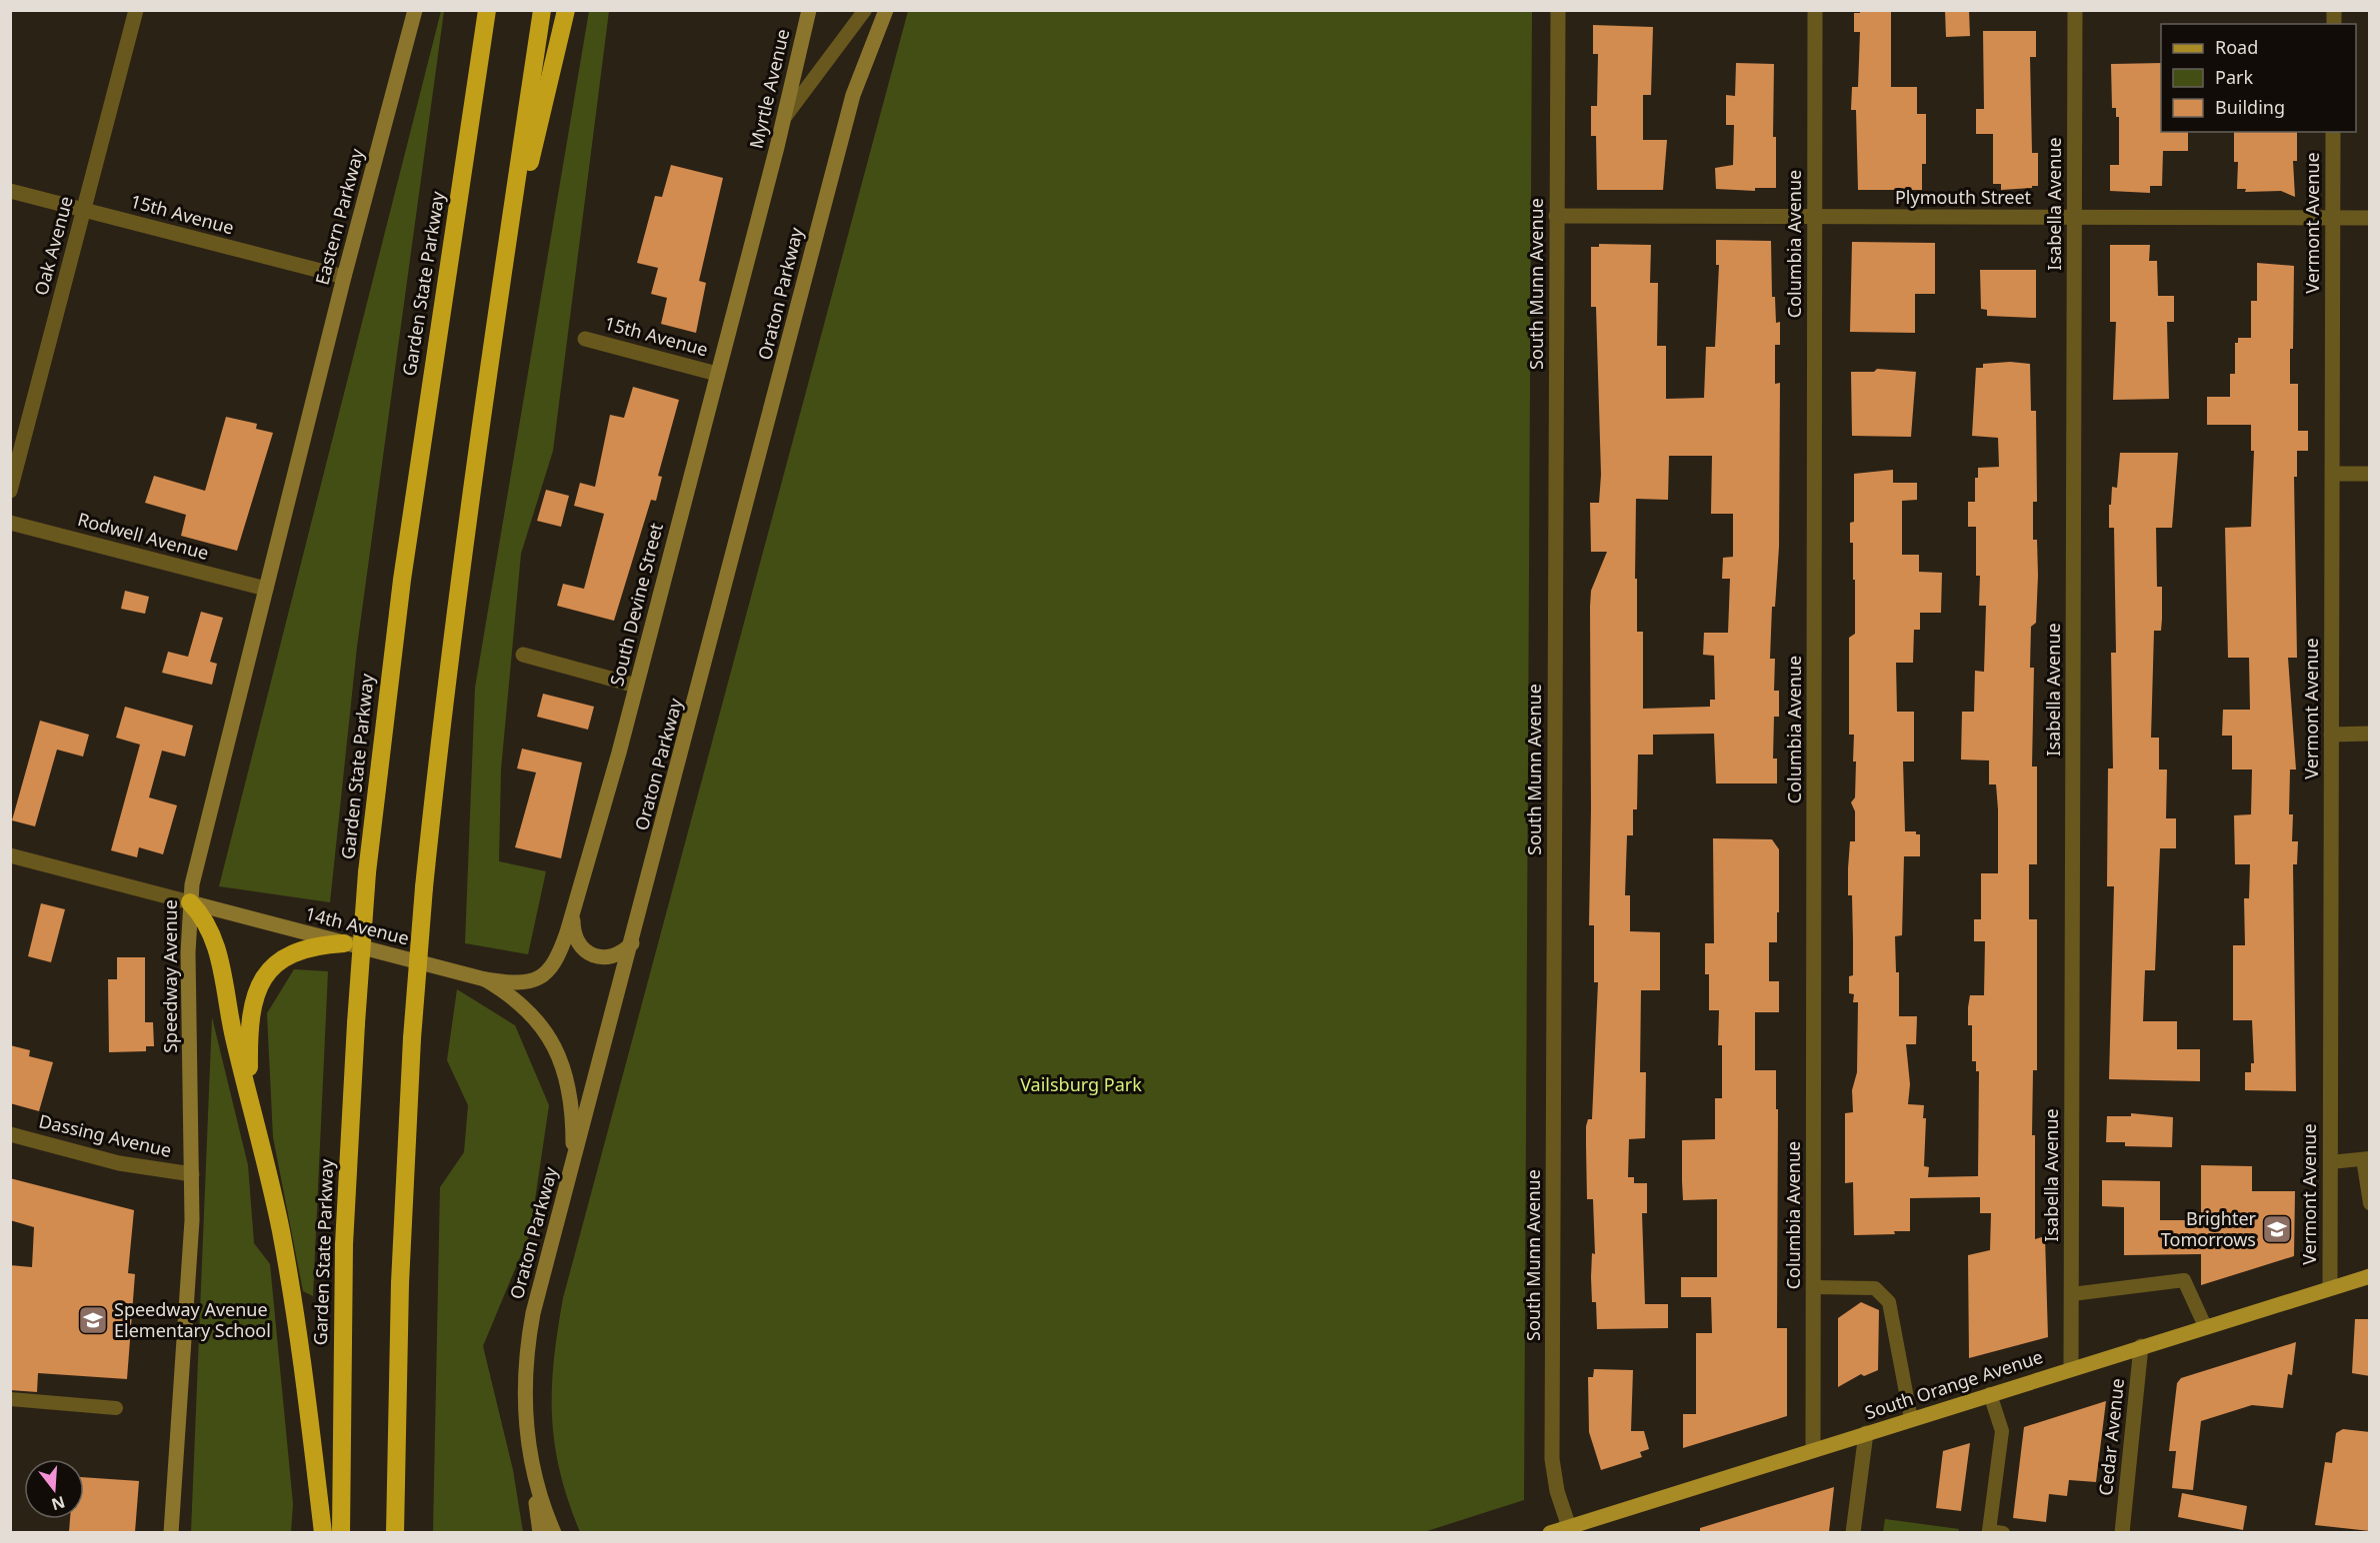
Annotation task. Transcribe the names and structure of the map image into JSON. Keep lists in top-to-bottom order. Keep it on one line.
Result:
{"streets":{"highway":["Garden State Parkway"],"main road":["Myrtle Avenue","Eastern Parkway","Oraton Parkway","South Devine Street","14th Avenue","Speedway Avenue","South Orange Avenue"],"street":["Plymouth Street","Isabella Avenue","15th Avenue","Vermont Avenue","Columbia Avenue","Oak Avenue","South Munn Avenue","Rodwell Avenue","Dassing Avenue","Cedar Avenue"]},"crossings":[["Myrtle Avenue","South Devine Street"],["Plymouth Street","Isabella Avenue"],["Plymouth Street","Vermont Avenue"],["Plymouth Street","Columbia Avenue"],["Plymouth Street","South Munn Avenue"],["Isabella Avenue","South Orange Avenue"],["15th Avenue","Eastern Parkway"],["15th Avenue","Oak Avenue"],["15th Avenue","South Devine Street"],["Eastern Parkway","Speedway Avenue"],["Vermont Avenue","South Orange Avenue"],["Columbia Avenue","South Orange Avenue"],["South Munn Avenue","South Orange Avenue"],["Oraton Parkway","14th Avenue"],["Rodwell Avenue","Speedway Avenue"],["South Devine Street","14th Avenue"],["14th Avenue","Speedway Avenue"],["Speedway Avenue","Dassing Avenue"],["South Orange Avenue","Cedar Avenue"]],"parks":["Vailsburg Park"],"places":{"school or university":["Brighter Tomorrows","Speedway Avenue Elementary School"]},"legend":["Road","Park","Building"],"north":"bottom"}
